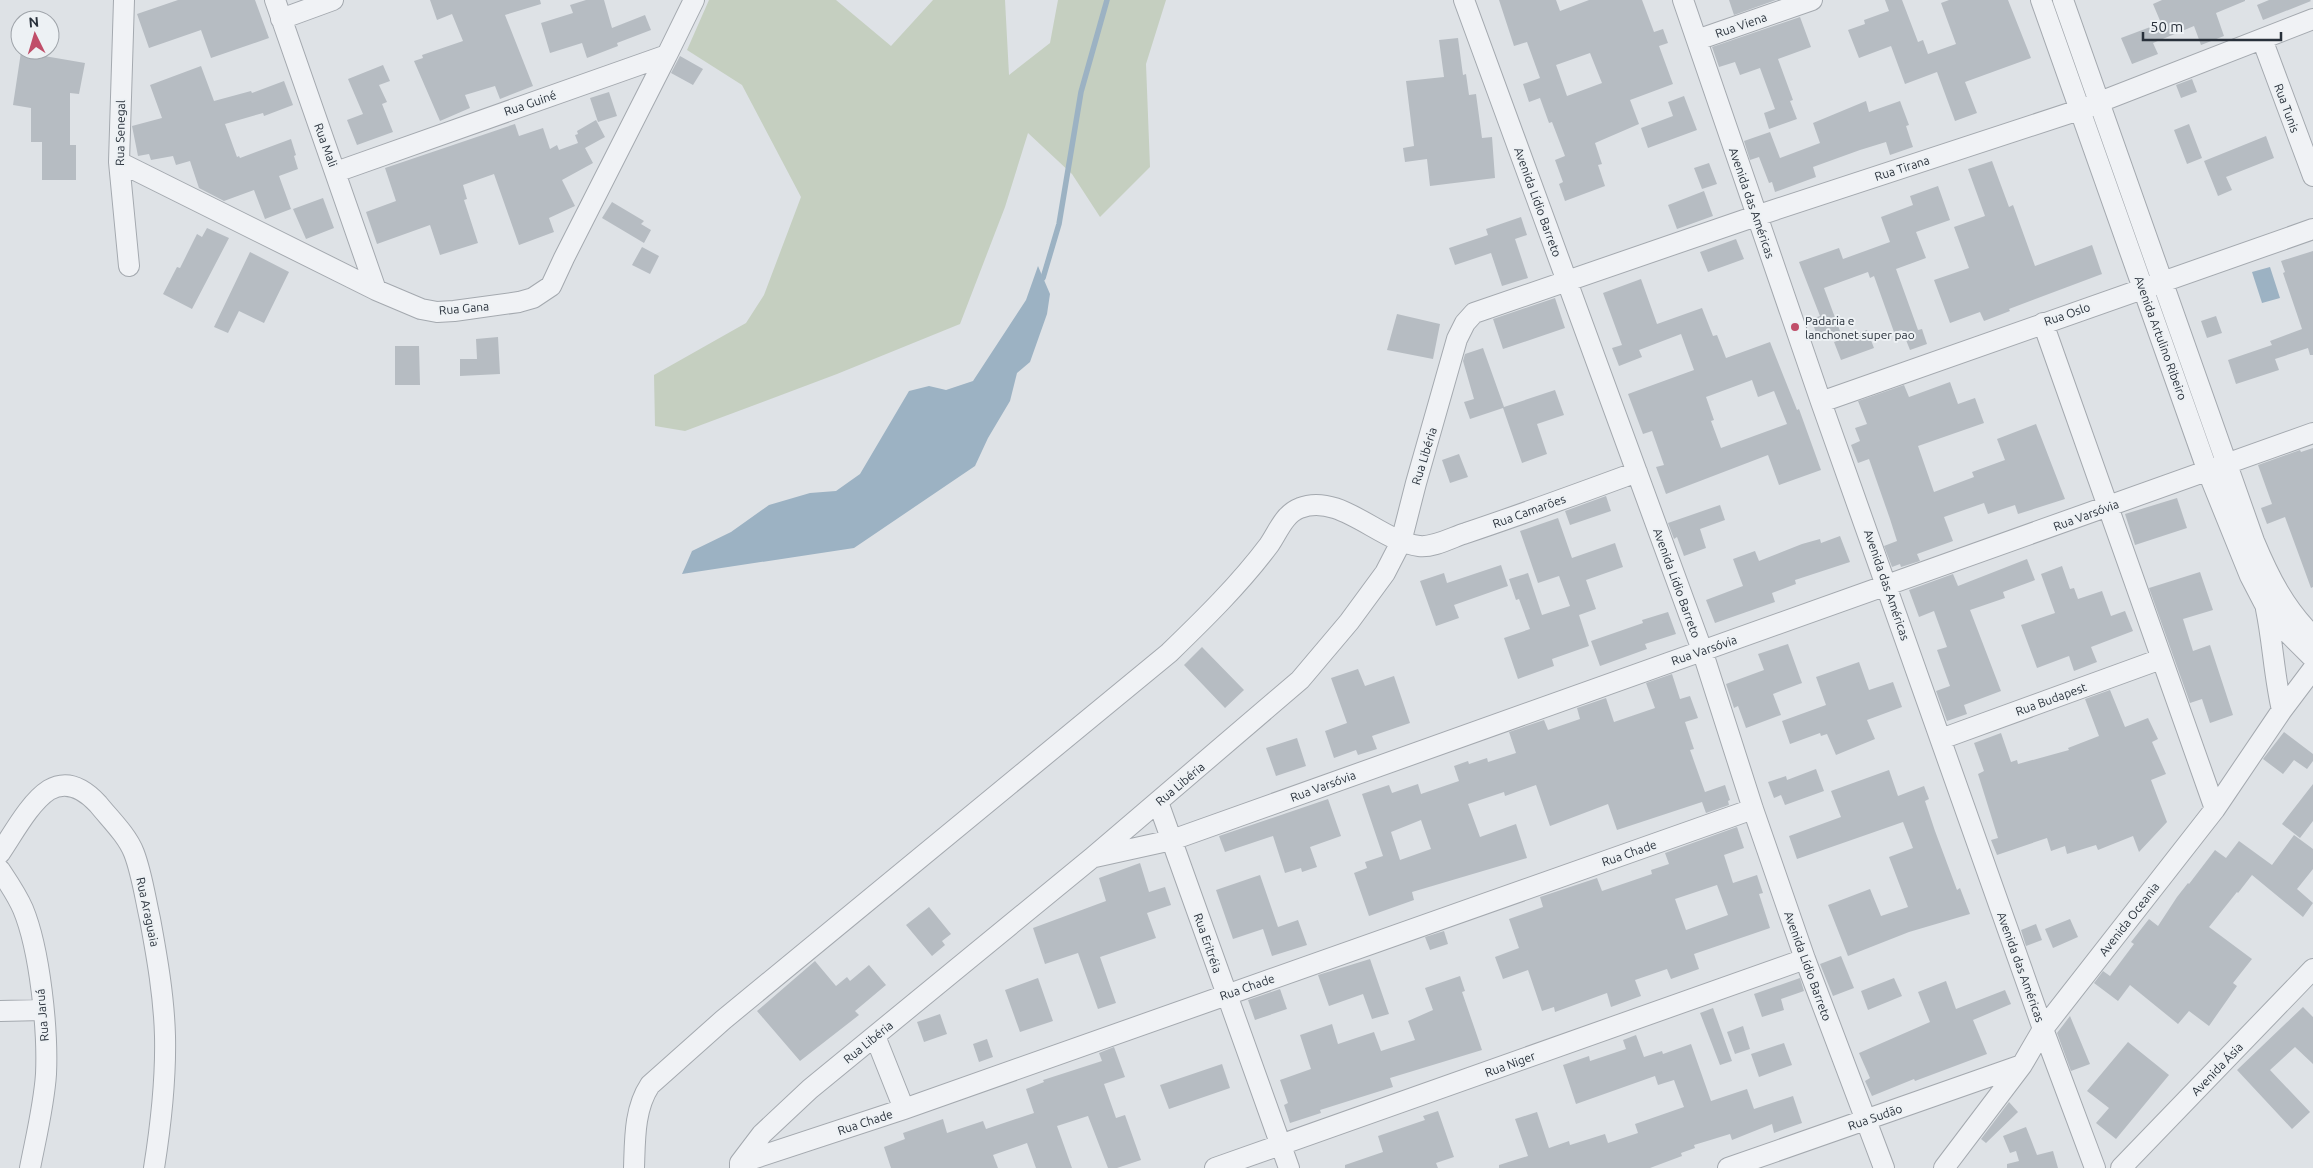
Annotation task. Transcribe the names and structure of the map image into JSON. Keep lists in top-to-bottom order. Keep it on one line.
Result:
{"streets":{"street":["Rua Viena","Rua Guiné","Rua Tunis","Rua Senegal","Rua Mali","Rua Tirana","Avenida Lídio Barreto","Avenida das Américas","Rua Gana","Rua Oslo","Avenida Artulino Ribeiro","Rua Libéria","Rua Camarões","Rua Varsóvia","Rua Budapest","Rua Chade","Rua Araguaia","Avenida Oceania","Rua Eritréia","Rua Jaruá","Rua Niger","Avenida Ásia","Rua Sudão"]},"crossings":[["Rua Viena","Avenida das Américas"],["Rua Guiné","Rua Mali"],["Rua Guiné","Rua Gana"],["Rua Tunis","Rua Tirana"],["Rua Senegal","Rua Gana"],["Rua Mali","Rua Gana"],["Rua Tirana","Avenida Lídio Barreto"],["Rua Tirana","Avenida das Américas"],["Rua Tirana","Avenida Artulino Ribeiro"],["Rua Tirana","Rua Libéria"],["Avenida Lídio Barreto","Rua Camarões"],["Avenida Lídio Barreto","Rua Varsóvia"],["Avenida Lídio Barreto","Rua Chade"],["Avenida Lídio Barreto","Rua Niger"],["Avenida Lídio Barreto","Rua Sudão"],["Avenida das Américas","Rua Oslo"],["Avenida das Américas","Rua Varsóvia"],["Avenida das Américas","Rua Budapest"],["Avenida das Américas","Avenida Oceania"],["Rua Oslo","Avenida Artulino Ribeiro"],["Avenida Artulino Ribeiro","Rua Varsóvia"],["Rua Libéria","Rua Camarões"],["Rua Libéria","Rua Varsóvia"],["Rua Libéria","Rua Chade"],["Rua Libéria","Rua Eritréia"],["Rua Varsóvia","Rua Eritréia"],["Rua Chade","Rua Eritréia"],["Avenida Oceania","Rua Sudão"],["Rua Eritréia","Rua Niger"]],"places":["Padaria e lanchonet super pao"],"scale_bar":"50 m","north":"top"}
